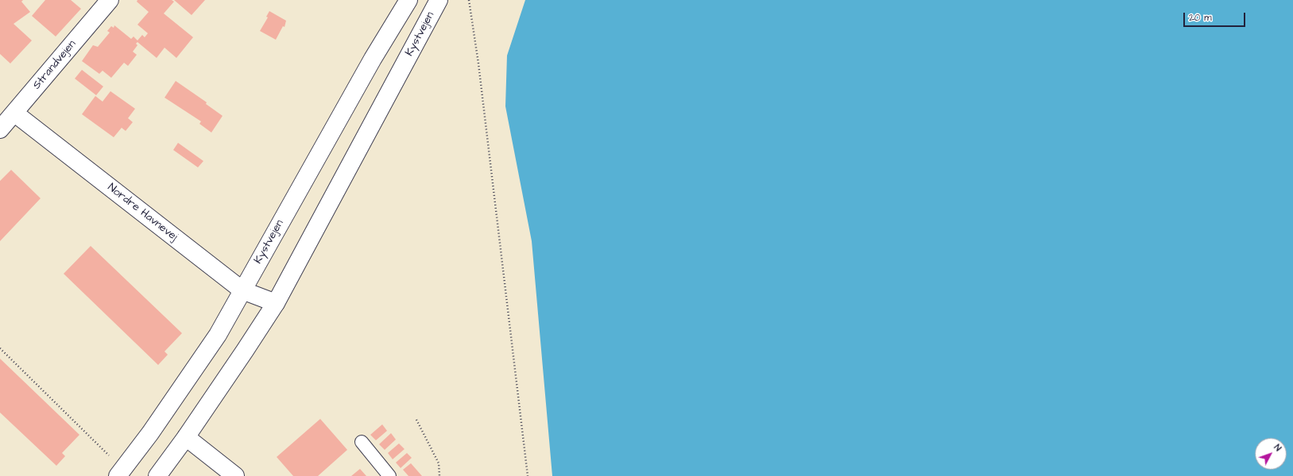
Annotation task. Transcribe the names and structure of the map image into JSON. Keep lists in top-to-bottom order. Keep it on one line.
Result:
{"streets":{"main road":["Kystvejen","Strandvejen","Nordre Havnevej"]},"crossings":[["Kystvejen","Nordre Havnevej"],["Strandvejen","Nordre Havnevej"]],"scale_bar":"20 m","north":"top right"}
